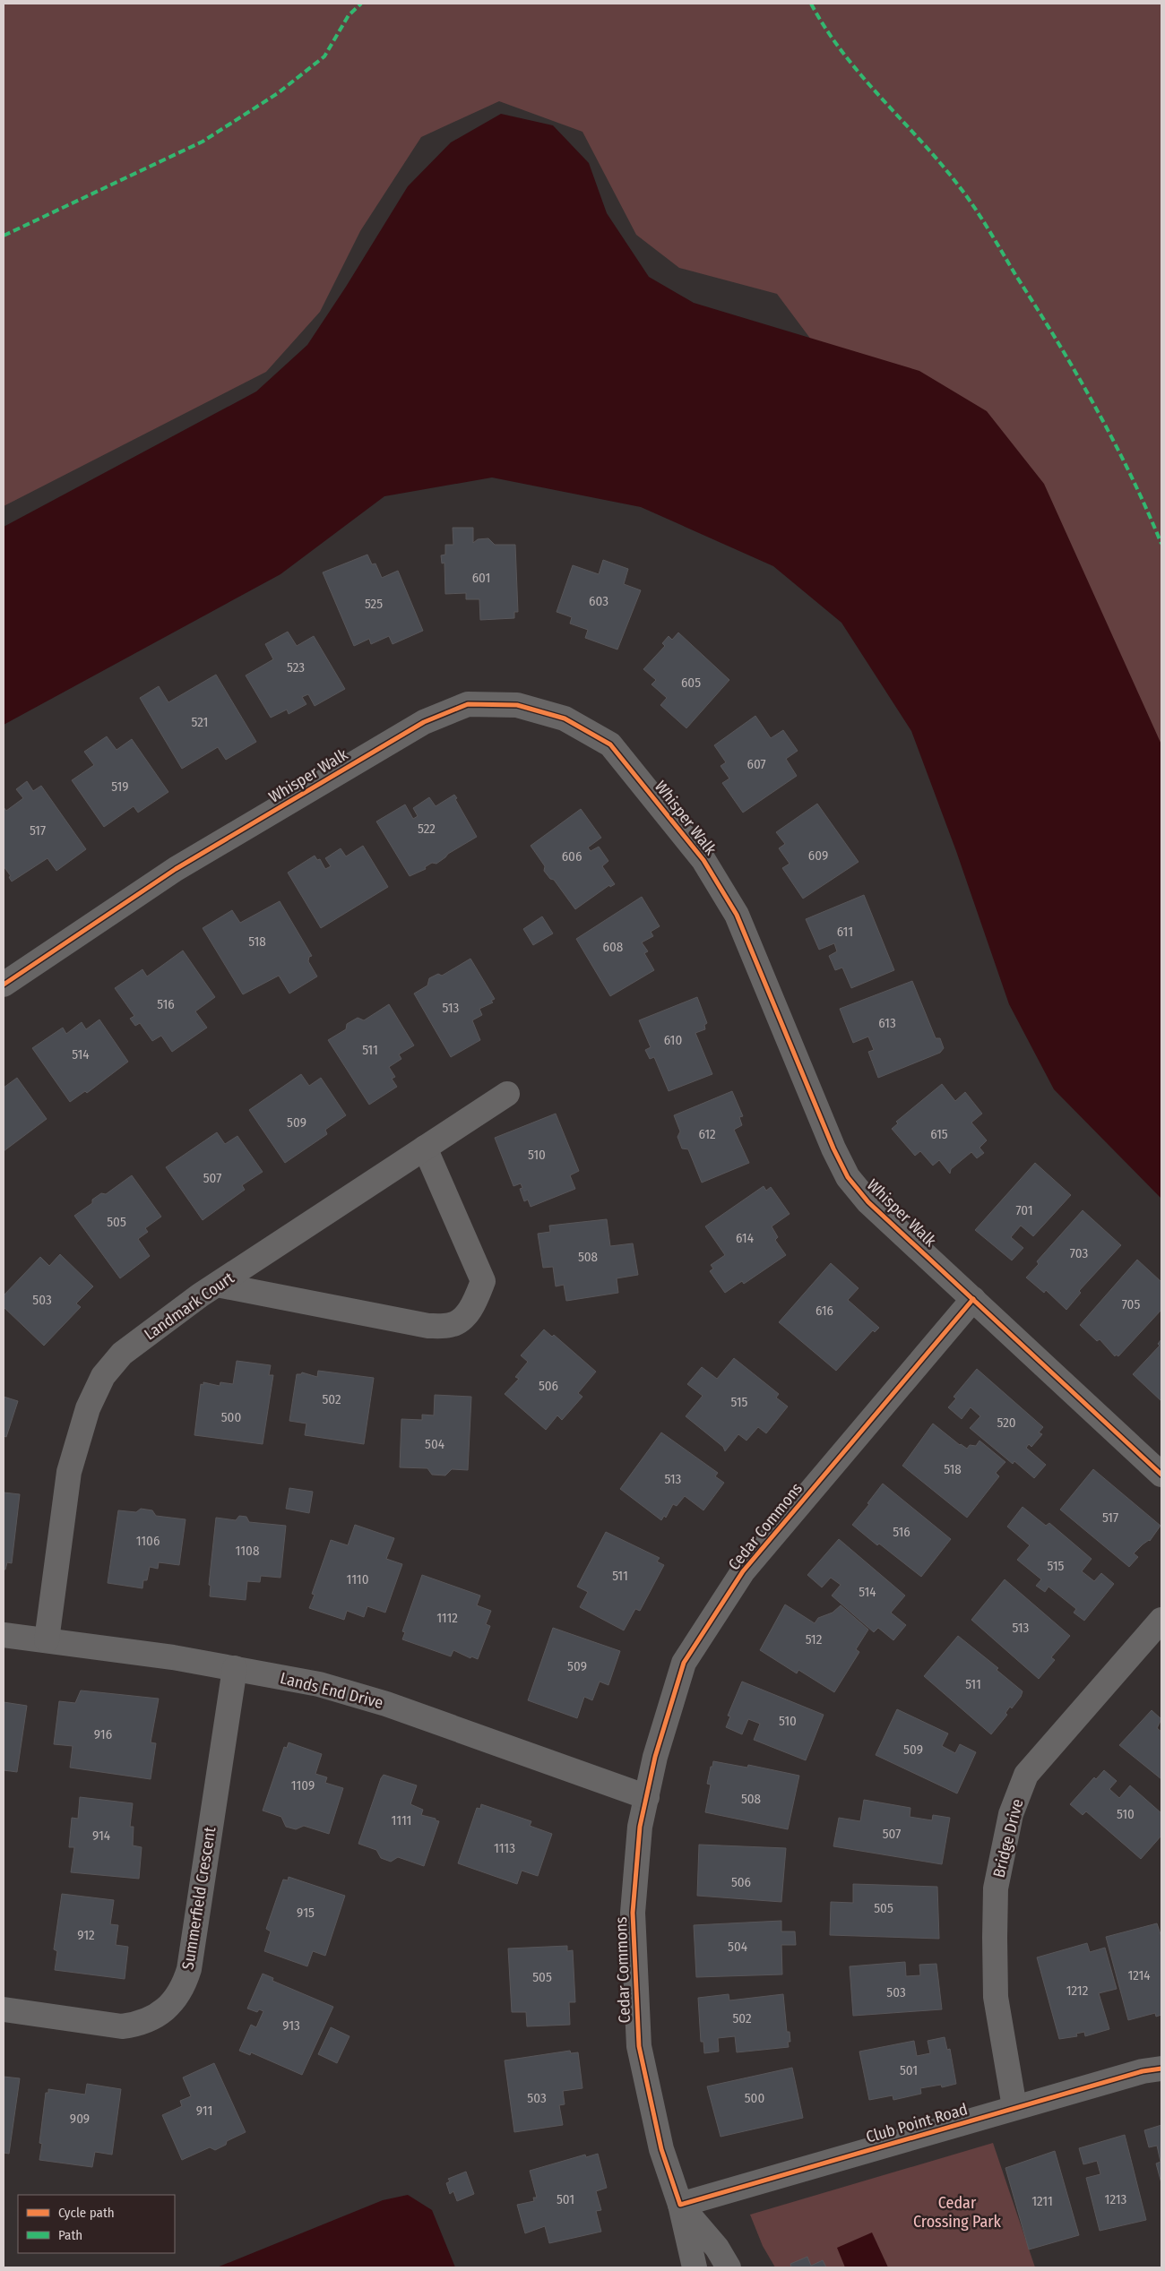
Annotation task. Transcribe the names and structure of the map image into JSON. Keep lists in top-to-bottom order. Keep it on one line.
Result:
{"streets":{"street":["Whisper Walk","Landmark Court","Cedar Commons","Lands End Drive","Bridge Drive","Summerfield Crescent","Club Point Road"]},"crossings":[["Whisper Walk","Cedar Commons"],["Landmark Court","Lands End Drive"],["Cedar Commons","Lands End Drive"],["Cedar Commons","Club Point Road"],["Lands End Drive","Summerfield Crescent"],["Bridge Drive","Club Point Road"]],"parks":["Cedar Crossing Park"],"house_numbers":["601","603","525","523","605","521","607","519","522","517","609","606","611","518","608","516","513","613","610","511","514","509","612","615","510","507","701","505","614","703","508","503","705","616","506","502","515","500","520","504","518","513","517","516","1106","1108","515","511","1110","514","1112","513","512","509","511","510","916","509","1109","508","510","1111","507","914","1113","506","505","915","912","504","1214","505","1212","503","502","913","501","503","500","911","909","501","1213","1211"],"legend":["Cycle path","Path"]}
